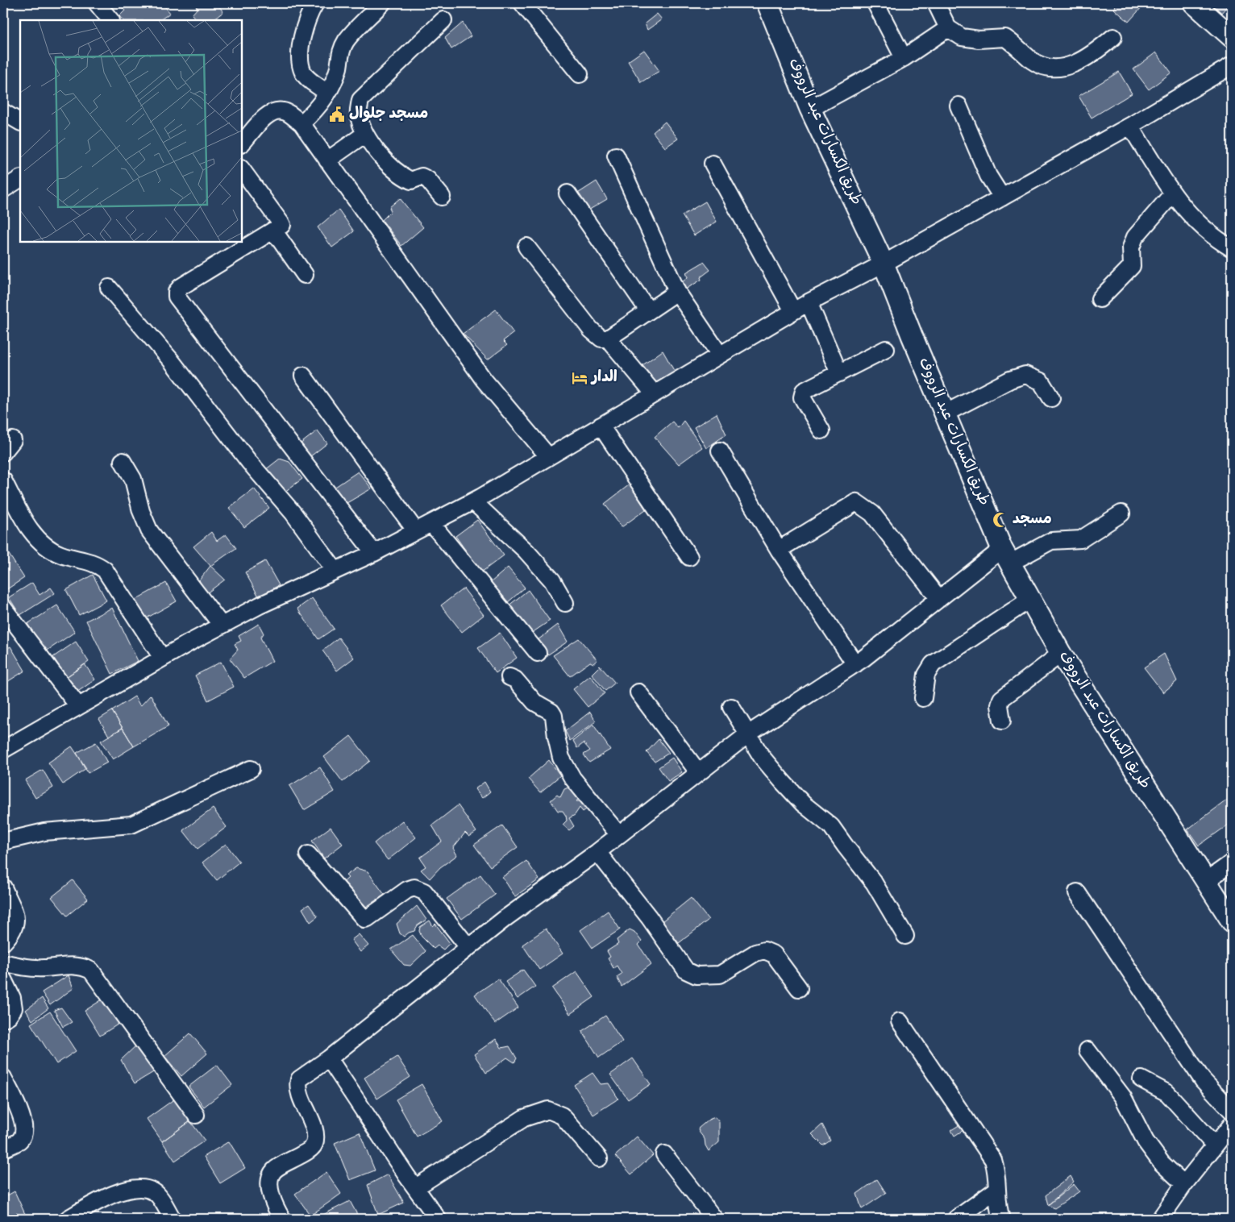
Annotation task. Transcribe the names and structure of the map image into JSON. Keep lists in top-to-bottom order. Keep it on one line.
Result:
{"streets":{"main road":["طريق الكسارات عبد الرووف"]},"places":{"public building":["مسجد جلوال"],"hotel":["الدار"],"mosque":["مسجد"]}}
